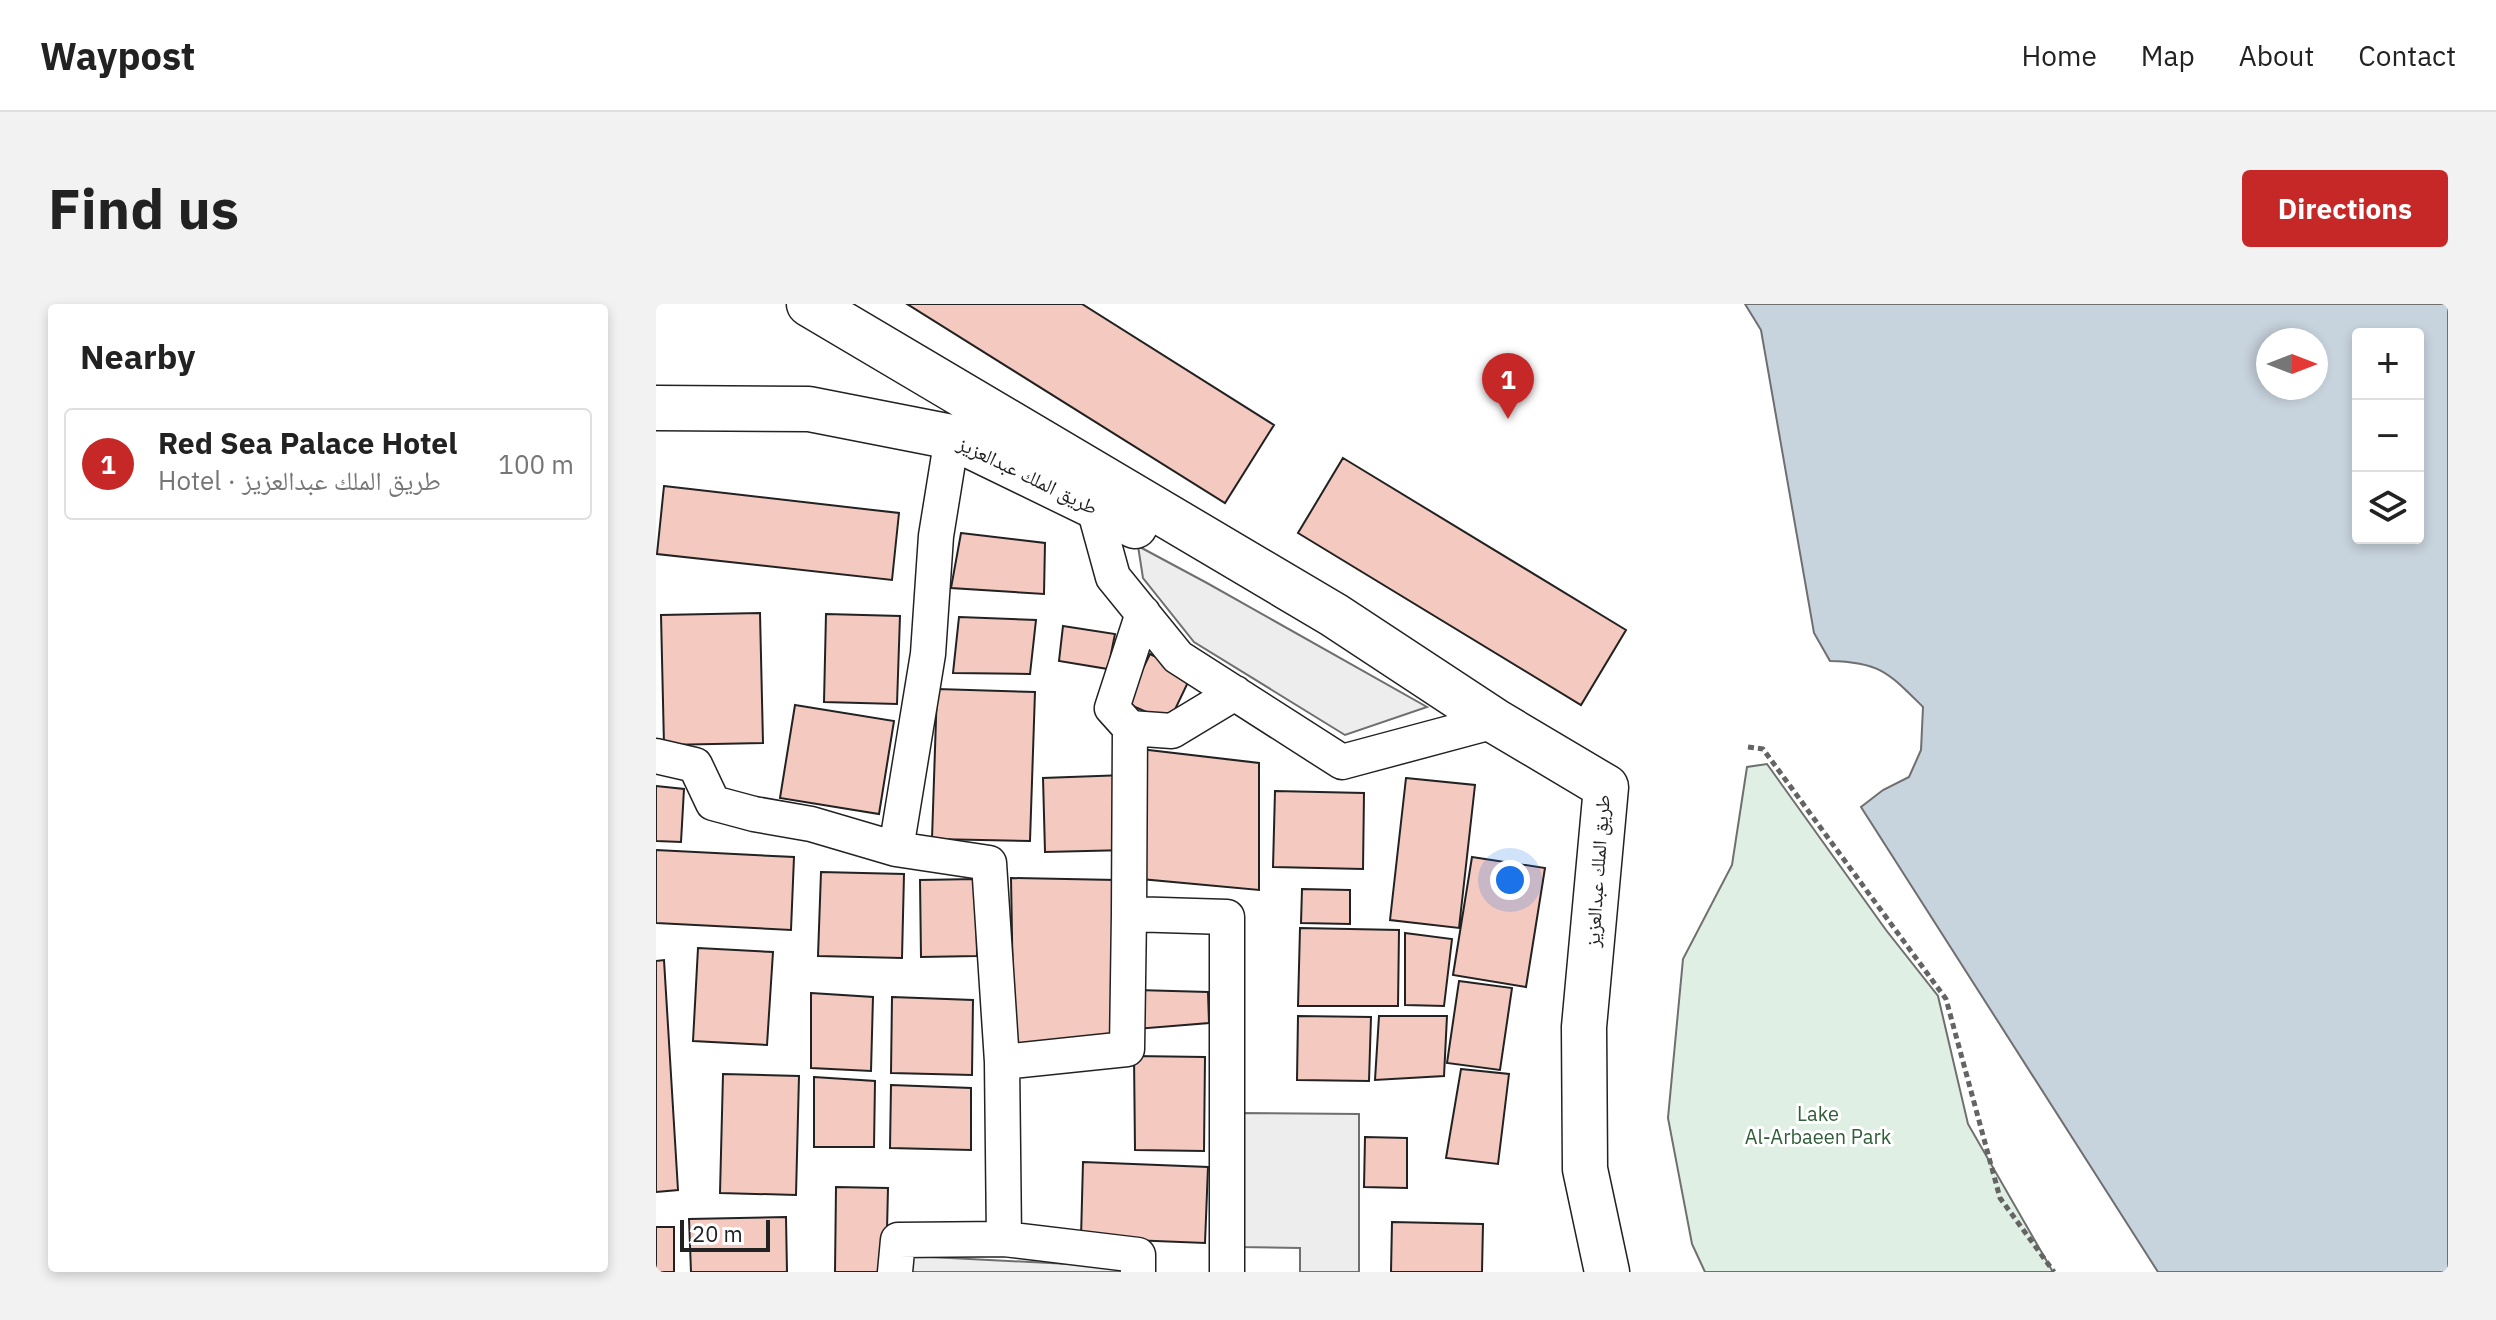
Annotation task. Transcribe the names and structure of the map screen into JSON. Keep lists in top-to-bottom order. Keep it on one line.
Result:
{"streets":{"main road":["طريق الملك عبدالعزيز"]},"parks":["Lake Al-Arbaeen Park"],"scale_bar":"20 m","north":"right","page":{"header":"Waypost","nav":["Home","Map","About","Contact"],"buttons":"Directions","title":"Find us","heading":"Nearby","map_buttons":["+","−"],"pins":"1","list":[{"mark":"1","name":"Red Sea Palace Hotel","note":"Hotel · طريق الملك عبدالعزيز","value":"100 m"}],"scale":"20 m"}}
